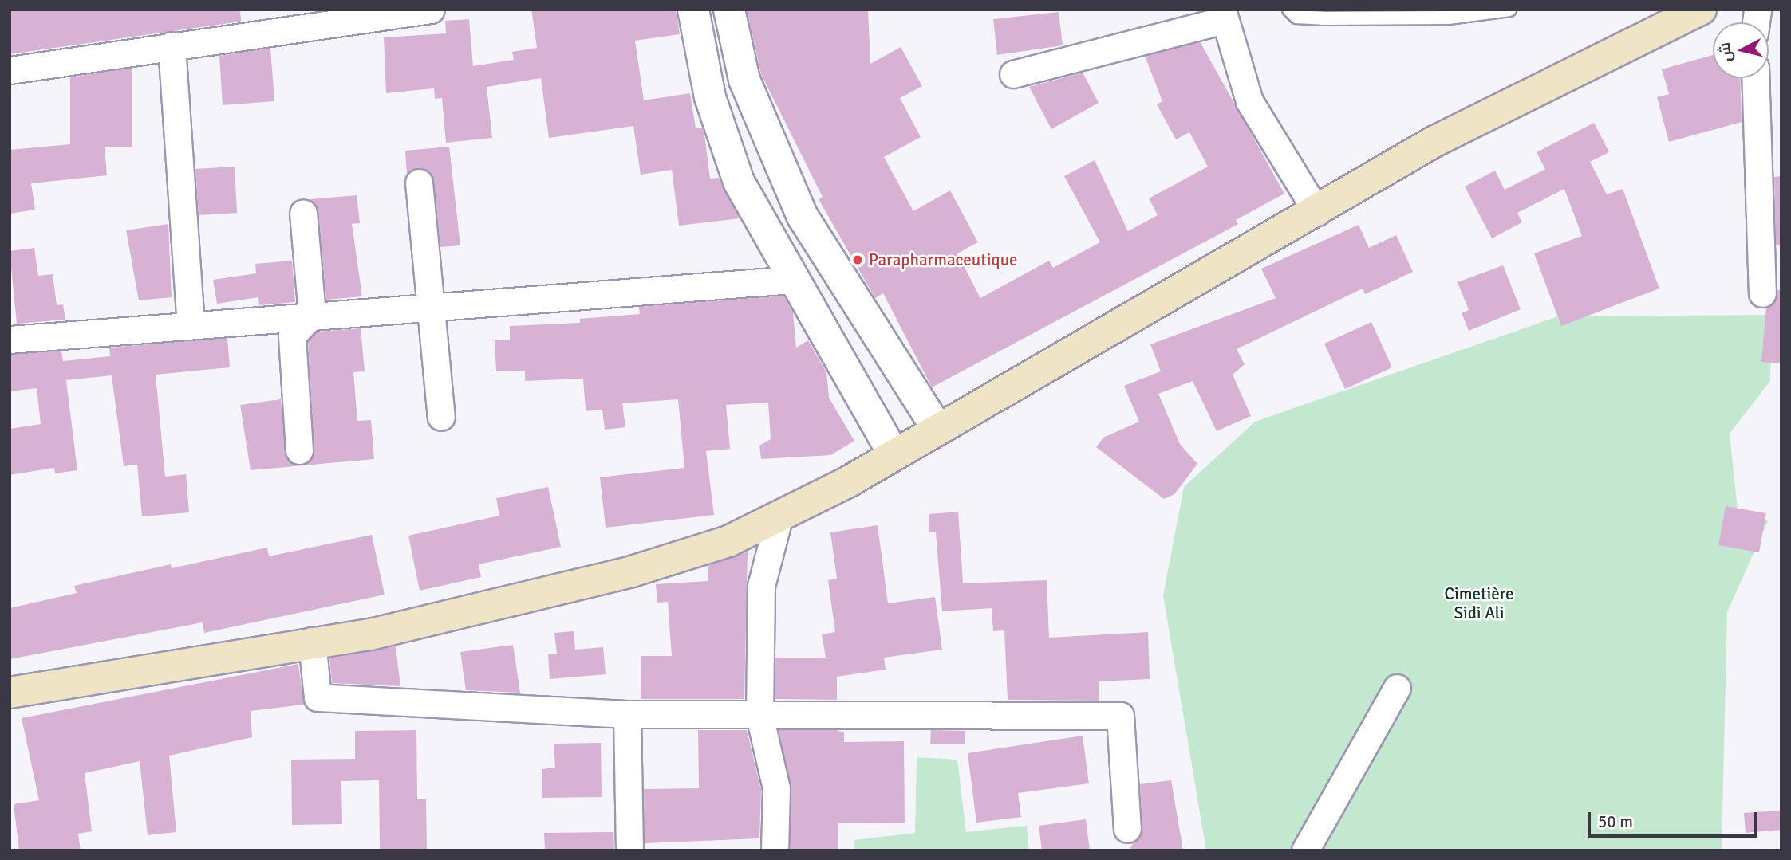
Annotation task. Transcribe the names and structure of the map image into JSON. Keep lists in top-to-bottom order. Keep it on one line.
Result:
{"parks":["Cimetière Sidi Ali"],"places":["Parapharmaceutique"],"scale_bar":"50 m","north":"left"}
